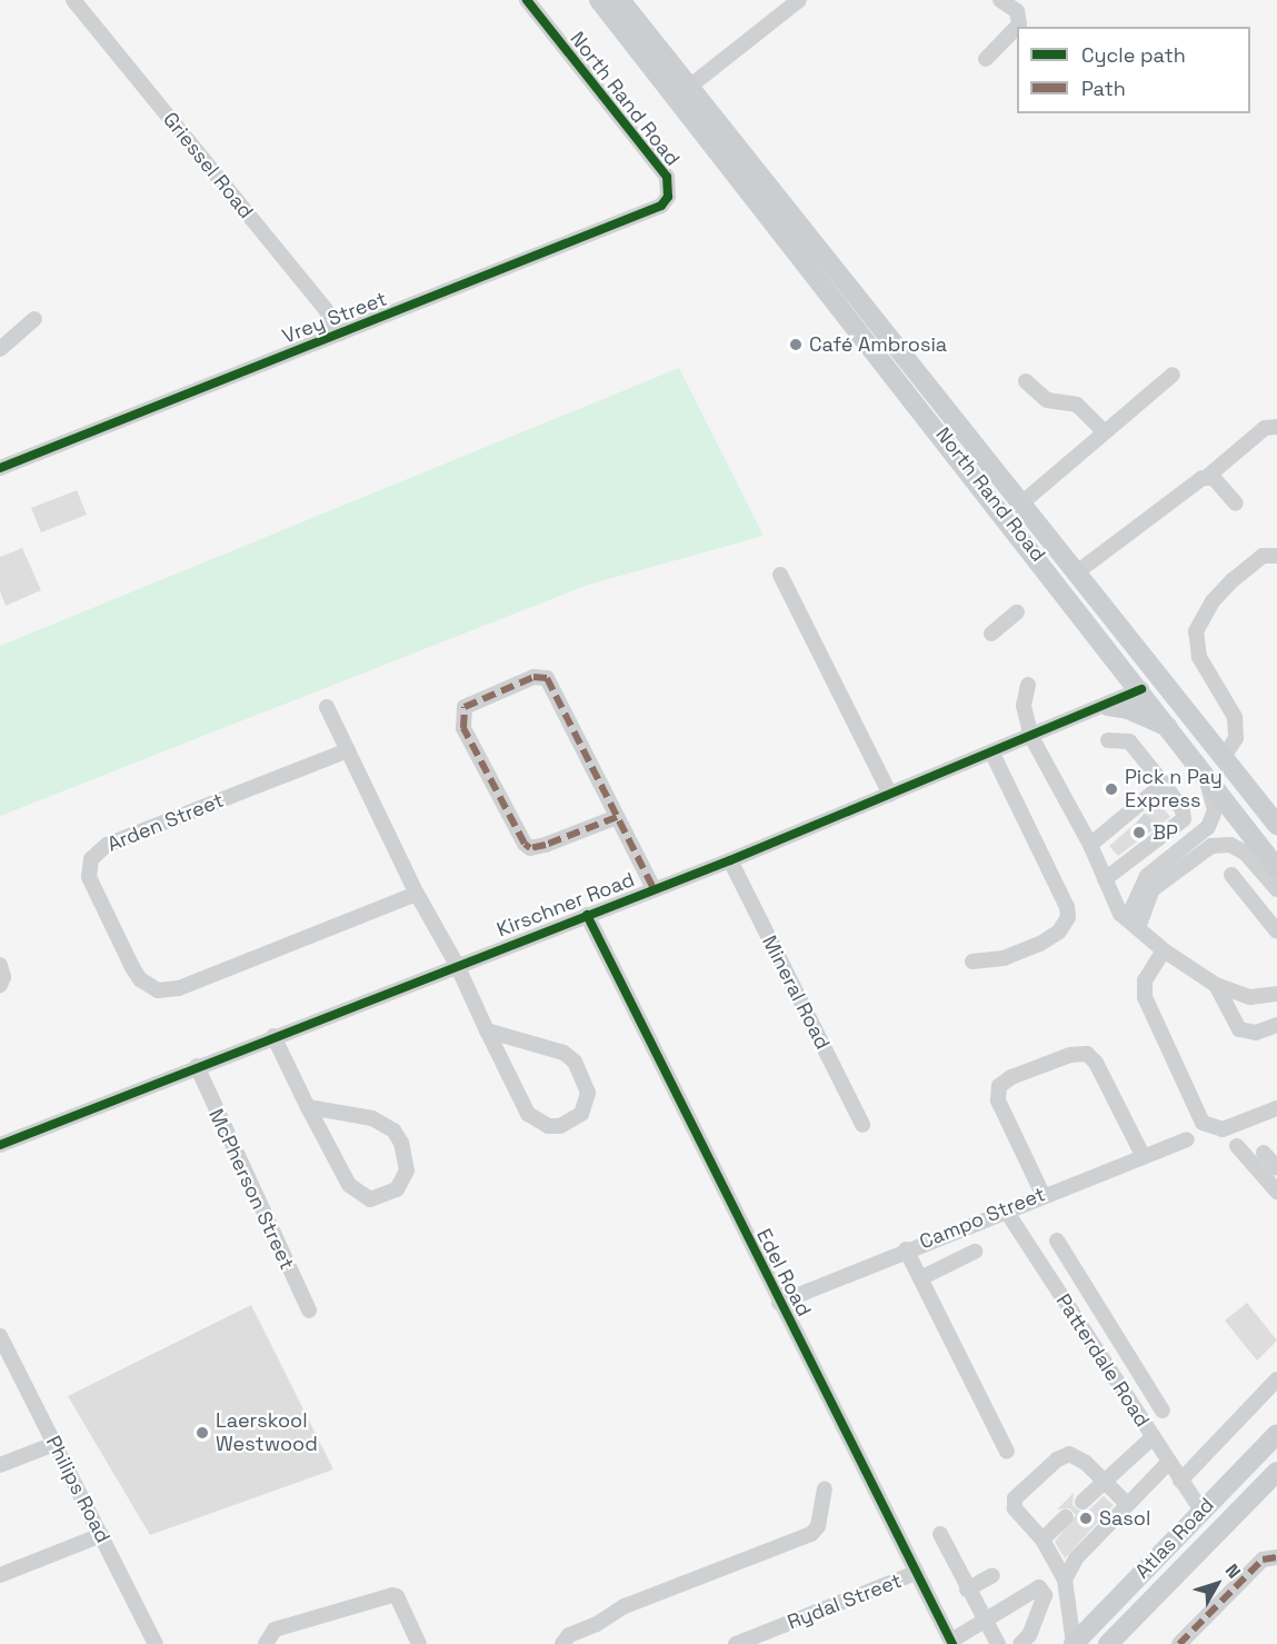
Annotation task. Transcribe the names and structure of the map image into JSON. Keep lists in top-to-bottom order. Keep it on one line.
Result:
{"streets":{"main road":["North Rand Road","Atlas Road"],"street":["Griessel Road","Vrey Street","Arden Street","Kirschner Road","Mineral Road","McPherson Street","Campo Street","Edel Road","Patterdale Road","Philips Road","Rydal Street"]},"crossings":[["North Rand Road","Vrey Street"],["North Rand Road","Kirschner Road"],["Griessel Road","Vrey Street"],["Kirschner Road","Mineral Road"],["Kirschner Road","McPherson Street"],["Kirschner Road","Edel Road"],["Campo Street","Edel Road"],["Campo Street","Patterdale Road"],["Edel Road","Rydal Street"],["Patterdale Road","Atlas Road"]],"places":["Café Ambrosia","Pick n Pay Express","BP","Laerskool Westwood","Sasol"],"legend":["Cycle path","Path"],"north":"top right"}
